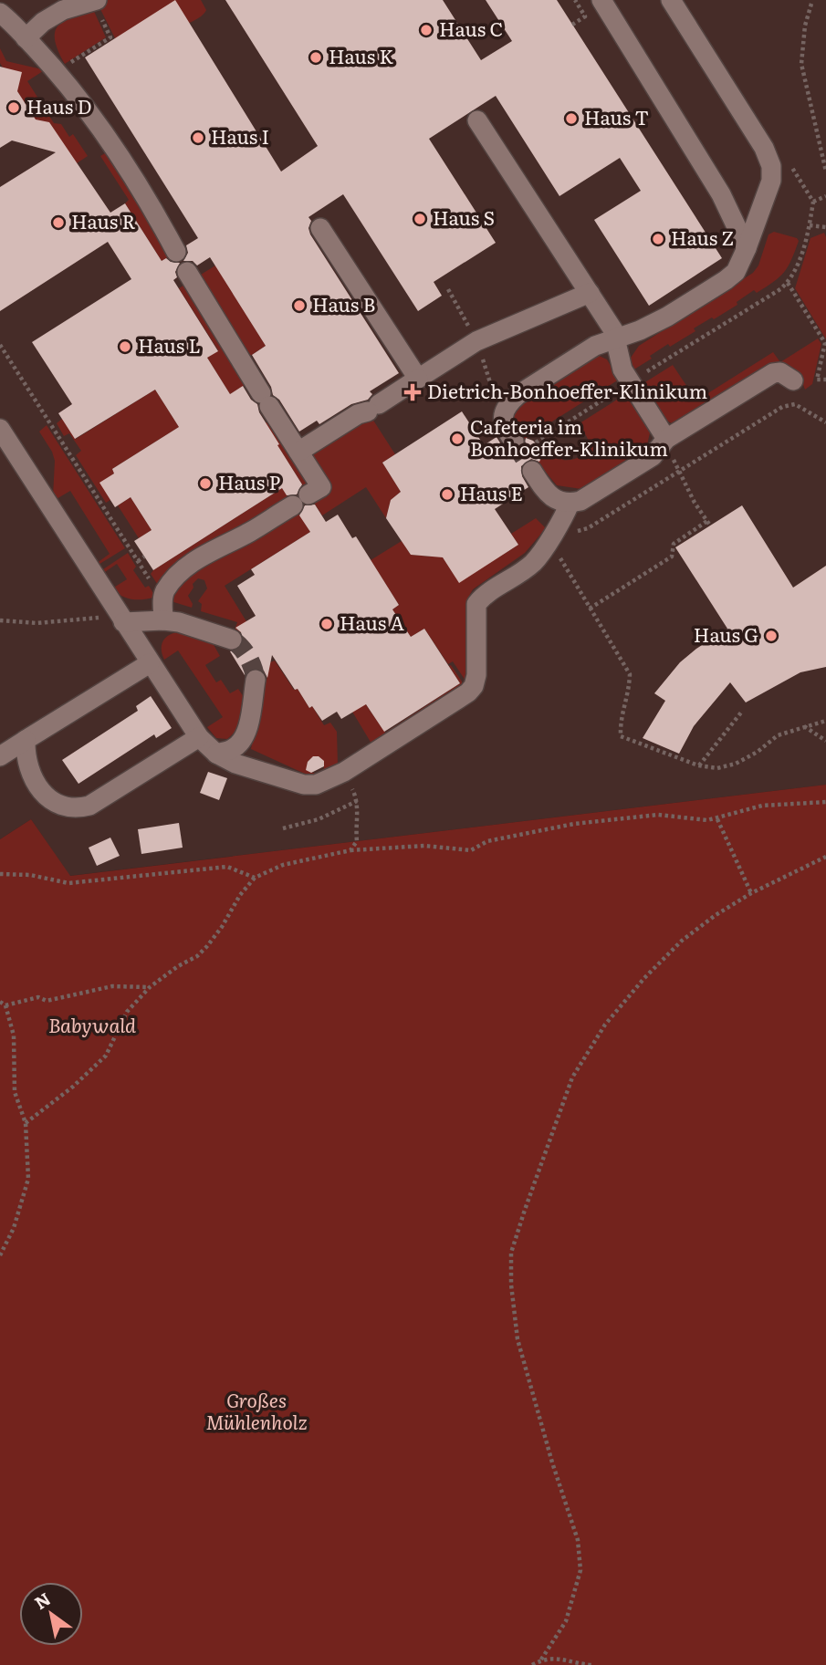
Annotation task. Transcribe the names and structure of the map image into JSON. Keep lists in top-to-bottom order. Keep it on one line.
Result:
{"parks":["Babywald","Großes Mühlenholz"],"places":{"other":["Haus C","Haus K","Haus D","Haus T","Haus I","Haus S","Haus R","Haus Z","Haus B","Haus L","Cafeteria im Bonhoeffer-Klinikum","Haus P","Haus E","Haus A","Haus G"],"health":["Dietrich-Bonhoeffer-Klinikum"]},"north":"top left"}
